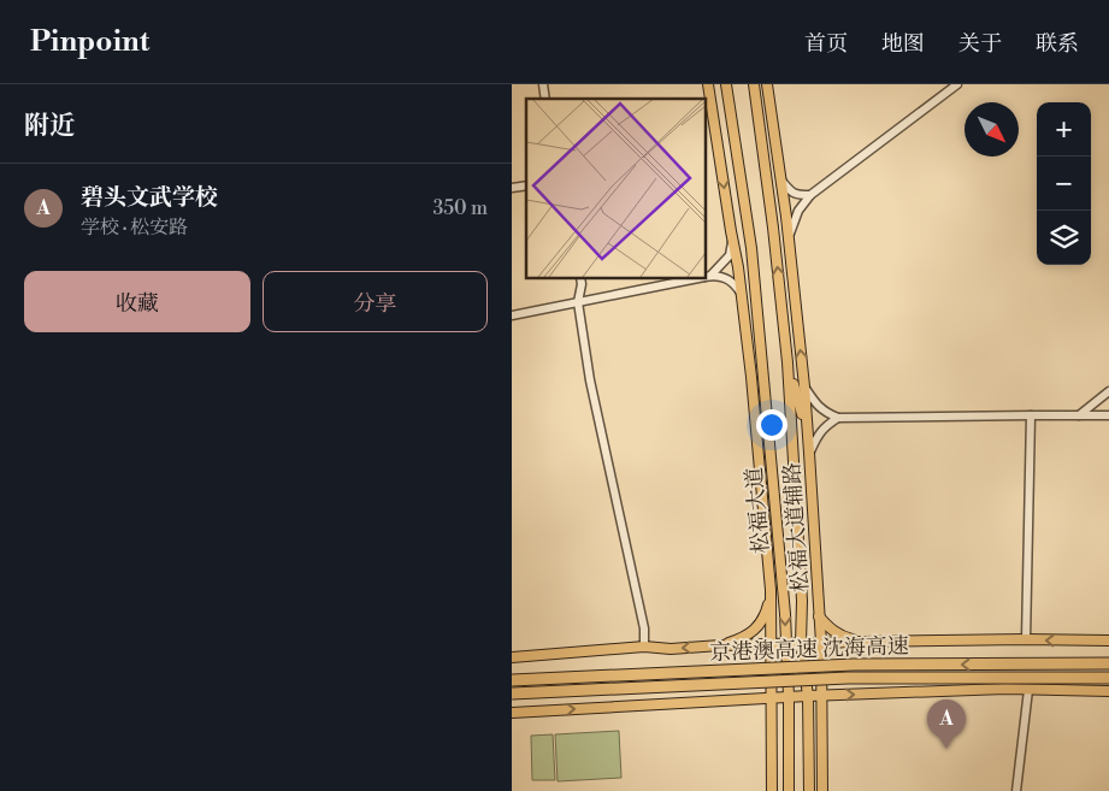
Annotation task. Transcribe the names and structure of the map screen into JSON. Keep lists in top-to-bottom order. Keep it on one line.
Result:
{"streets":{"highway":["京港澳高速 沈海高速"],"main road":["松福大道","松福大道辅路"]},"crossings":[["松福大道","松福大道辅路"]],"north":"bottom right","page":{"header":"Pinpoint","nav":["首页","地图","关于","联系"],"heading":"附近","map_buttons":["+","−"],"list":[{"mark":"A","name":"碧头文武学校","note":"学校 · 松安路","value":"350 m"}],"buttons":["收藏","分享"],"pins":"A"}}
